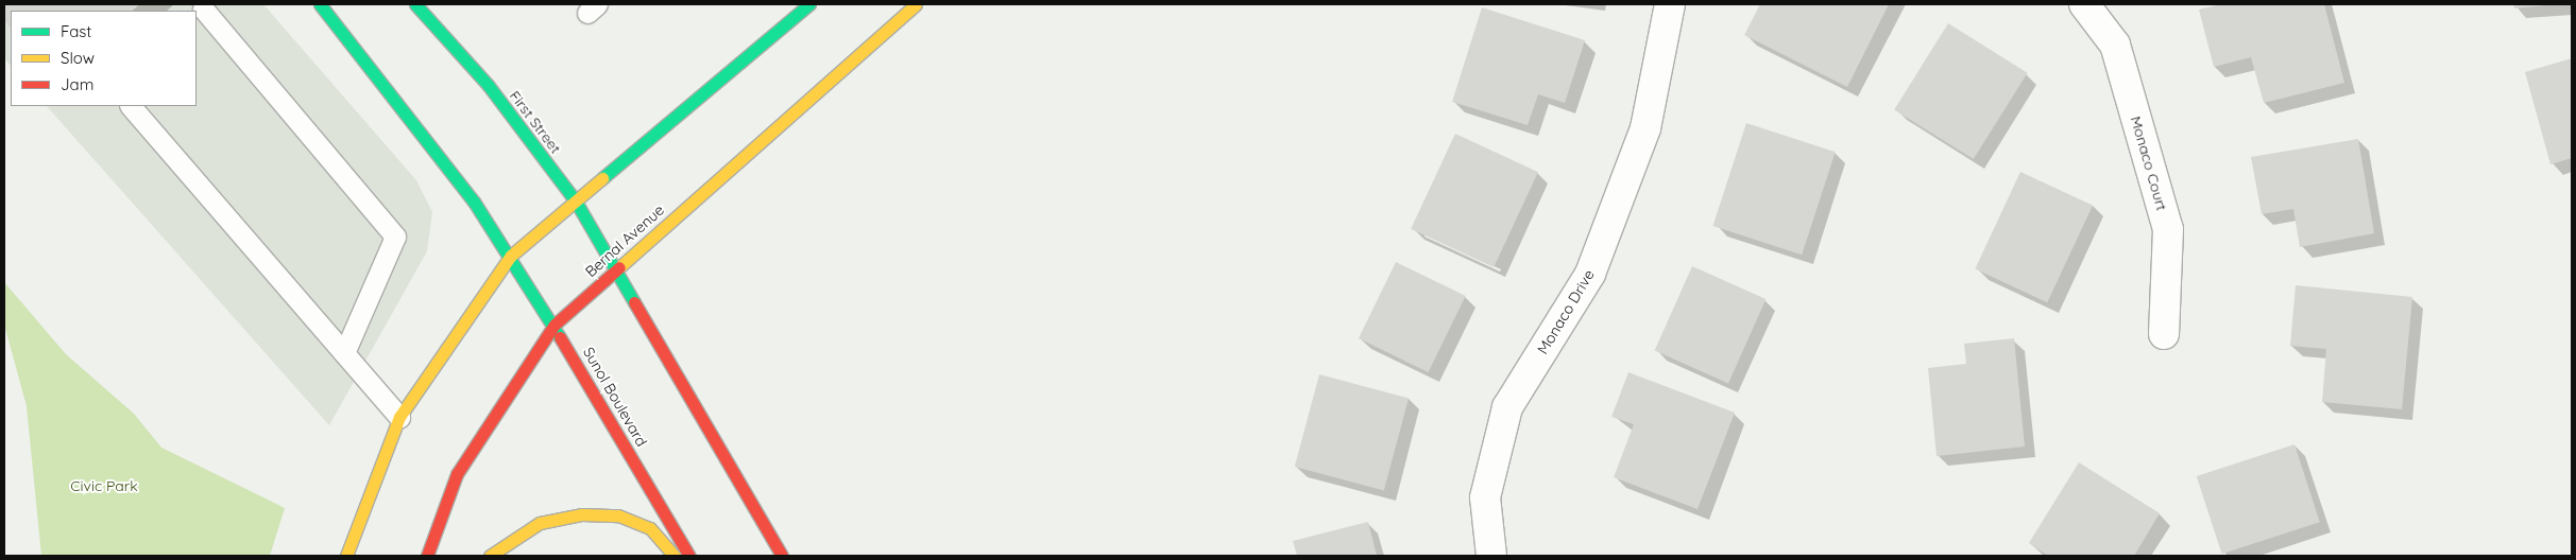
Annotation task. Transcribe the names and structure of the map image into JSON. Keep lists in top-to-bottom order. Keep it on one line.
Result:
{"streets":{"main road":["First Street","Bernal Avenue","Sunol Boulevard"],"street":["Monaco Court","Monaco Drive"]},"crossings":[["First Street","Bernal Avenue"],["Bernal Avenue","Sunol Boulevard"]],"parks":["Civic Park"],"legend":["Fast","Slow","Jam"]}
